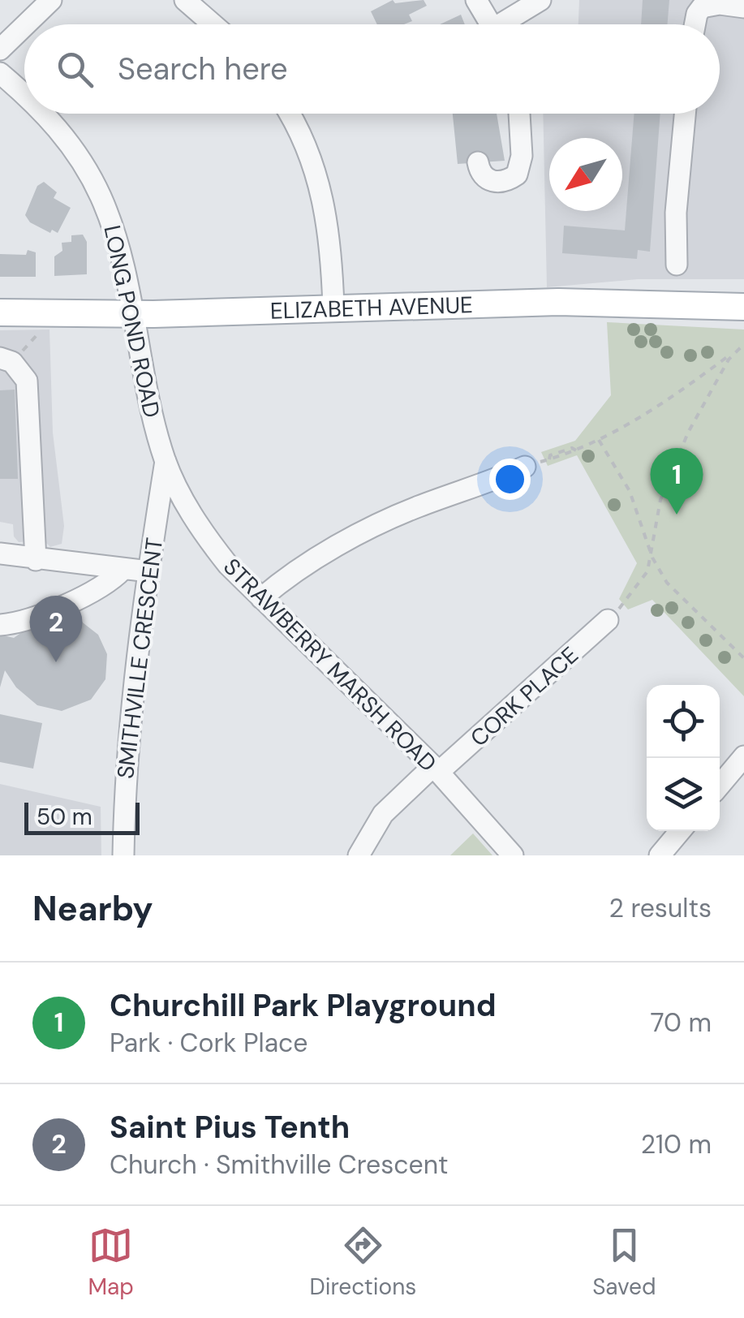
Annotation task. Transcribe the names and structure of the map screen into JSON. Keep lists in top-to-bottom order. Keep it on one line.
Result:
{"streets":{"main road":["ELIZABETH AVENUE"],"street":["LONG POND ROAD","SMITHVILLE CRESCENT","STRAWBERRY MARSH ROAD","CORK PLACE"]},"crossings":[["ELIZABETH AVENUE","LONG POND ROAD"],["LONG POND ROAD","SMITHVILLE CRESCENT"],["LONG POND ROAD","STRAWBERRY MARSH ROAD"],["SMITHVILLE CRESCENT","STRAWBERRY MARSH ROAD"],["STRAWBERRY MARSH ROAD","CORK PLACE"]],"scale_bar":"50 m","north":"bottom left","page":{"search":"Search here","pins":["1","2"],"scale":"50 m","heading":["Nearby","2 results"],"list":[{"mark":"1","name":"Churchill Park Playground","note":"Park · Cork Place","value":"70 m"},{"mark":"2","name":"Saint Pius Tenth","note":"Church · Smithville Crescent","value":"210 m"}],"nav":["Map","Directions","Saved"]}}
